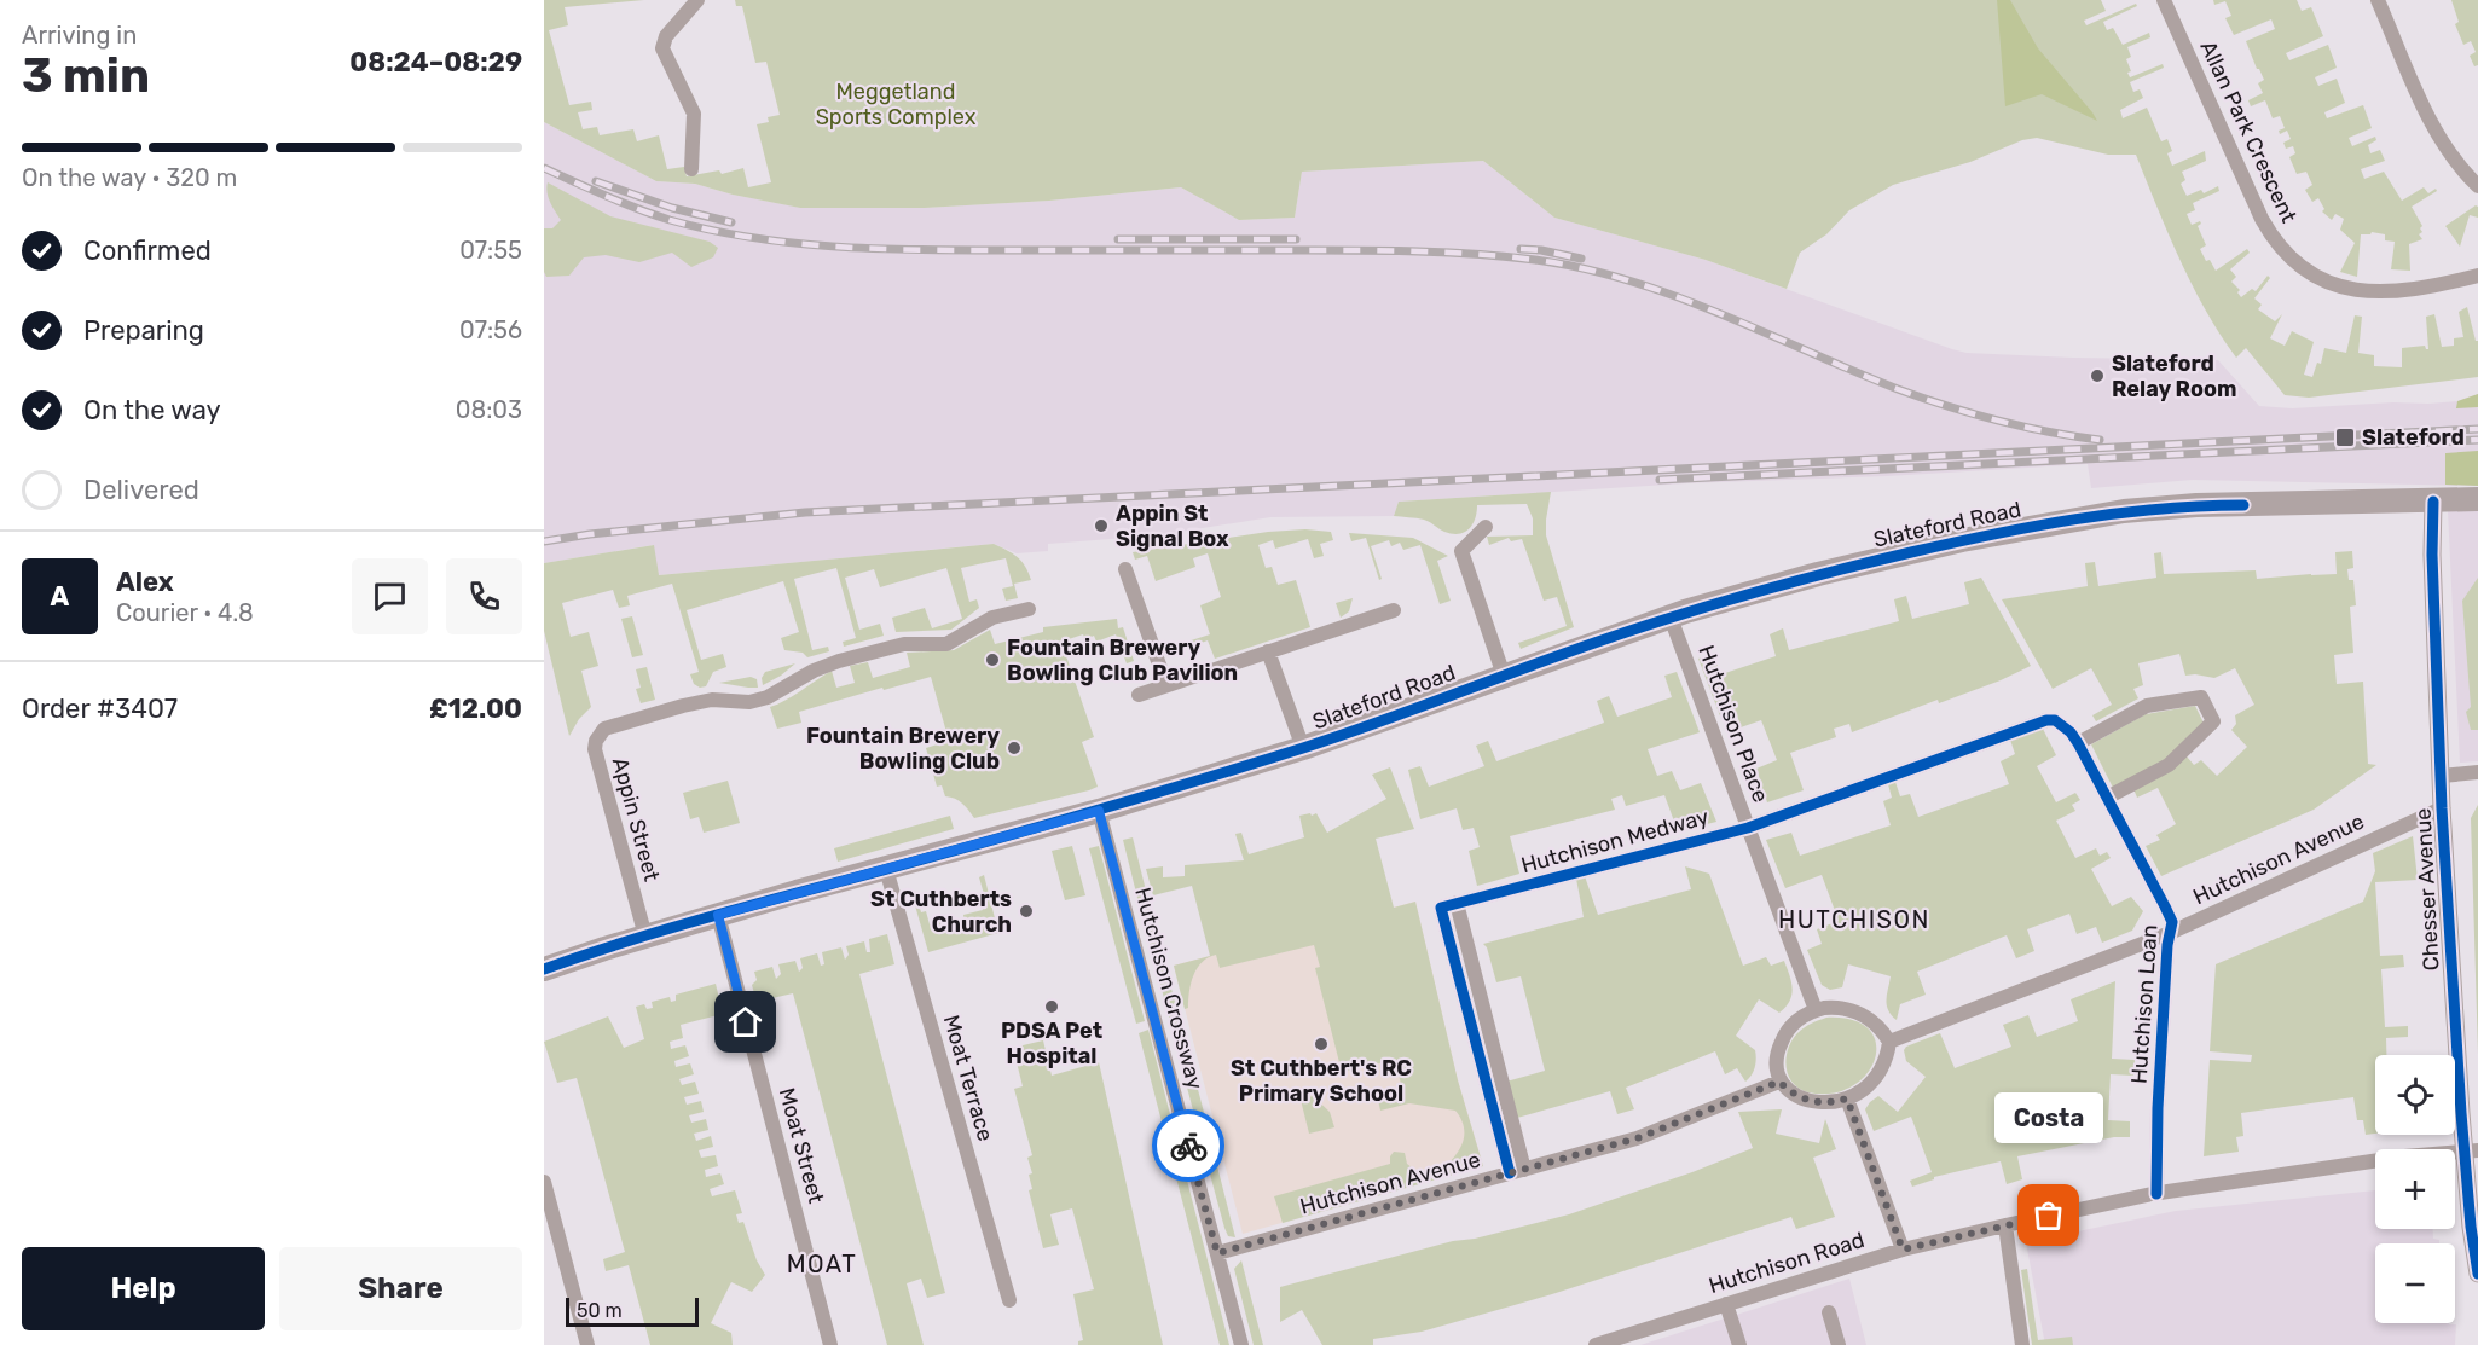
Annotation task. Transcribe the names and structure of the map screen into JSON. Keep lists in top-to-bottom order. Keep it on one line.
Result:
{"streets":{"main road":["Slateford Road"],"street":["Allan Park Crescent","Hutchison Place","Appin Street","Hutchison Medway","Hutchison Avenue","Chesser Avenue","Hutchison Crossway","Hutchison Loan","Moat Terrace","Moat Street","Hutchison Road"]},"crossings":[["Slateford Road","Hutchison Place"],["Slateford Road","Appin Street"],["Slateford Road","Chesser Avenue"],["Slateford Road","Hutchison Crossway"],["Slateford Road","Moat Terrace"],["Slateford Road","Moat Street"],["Hutchison Place","Hutchison Medway"],["Hutchison Place","Hutchison Avenue"],["Hutchison Medway","Hutchison Avenue"],["Hutchison Medway","Hutchison Loan"],["Hutchison Avenue","Chesser Avenue"],["Hutchison Avenue","Hutchison Crossway"],["Hutchison Avenue","Hutchison Loan"],["Chesser Avenue","Hutchison Road"],["Hutchison Loan","Hutchison Road"]],"districts":["HUTCHISON","MOAT"],"parks":["Meggetland Sports Complex"],"places":{"other":["Slateford Relay Room","Appin St Signal Box","Fountain Brewery Bowling Club Pavilion","Fountain Brewery Bowling Club","St Cuthberts Church","PDSA Pet Hospital","St Cuthbert's RC Primary School","Costa"],"transit":["Slateford"]},"scale_bar":"50 m","page":{"heading":["3 min","Arriving in","08:24–08:29"],"panel":["Alex","Courier · 4.8","Order #3407","£12.00"],"bar":"On the way · 320 m","list":[["Confirmed","07:55"],["Preparing","07:56"],["On the way","08:03"],"Delivered"],"round":"A","map_buttons":["+","−"],"bubble":"Costa","buttons":["Help","Share"],"scale":"50 m"}}
